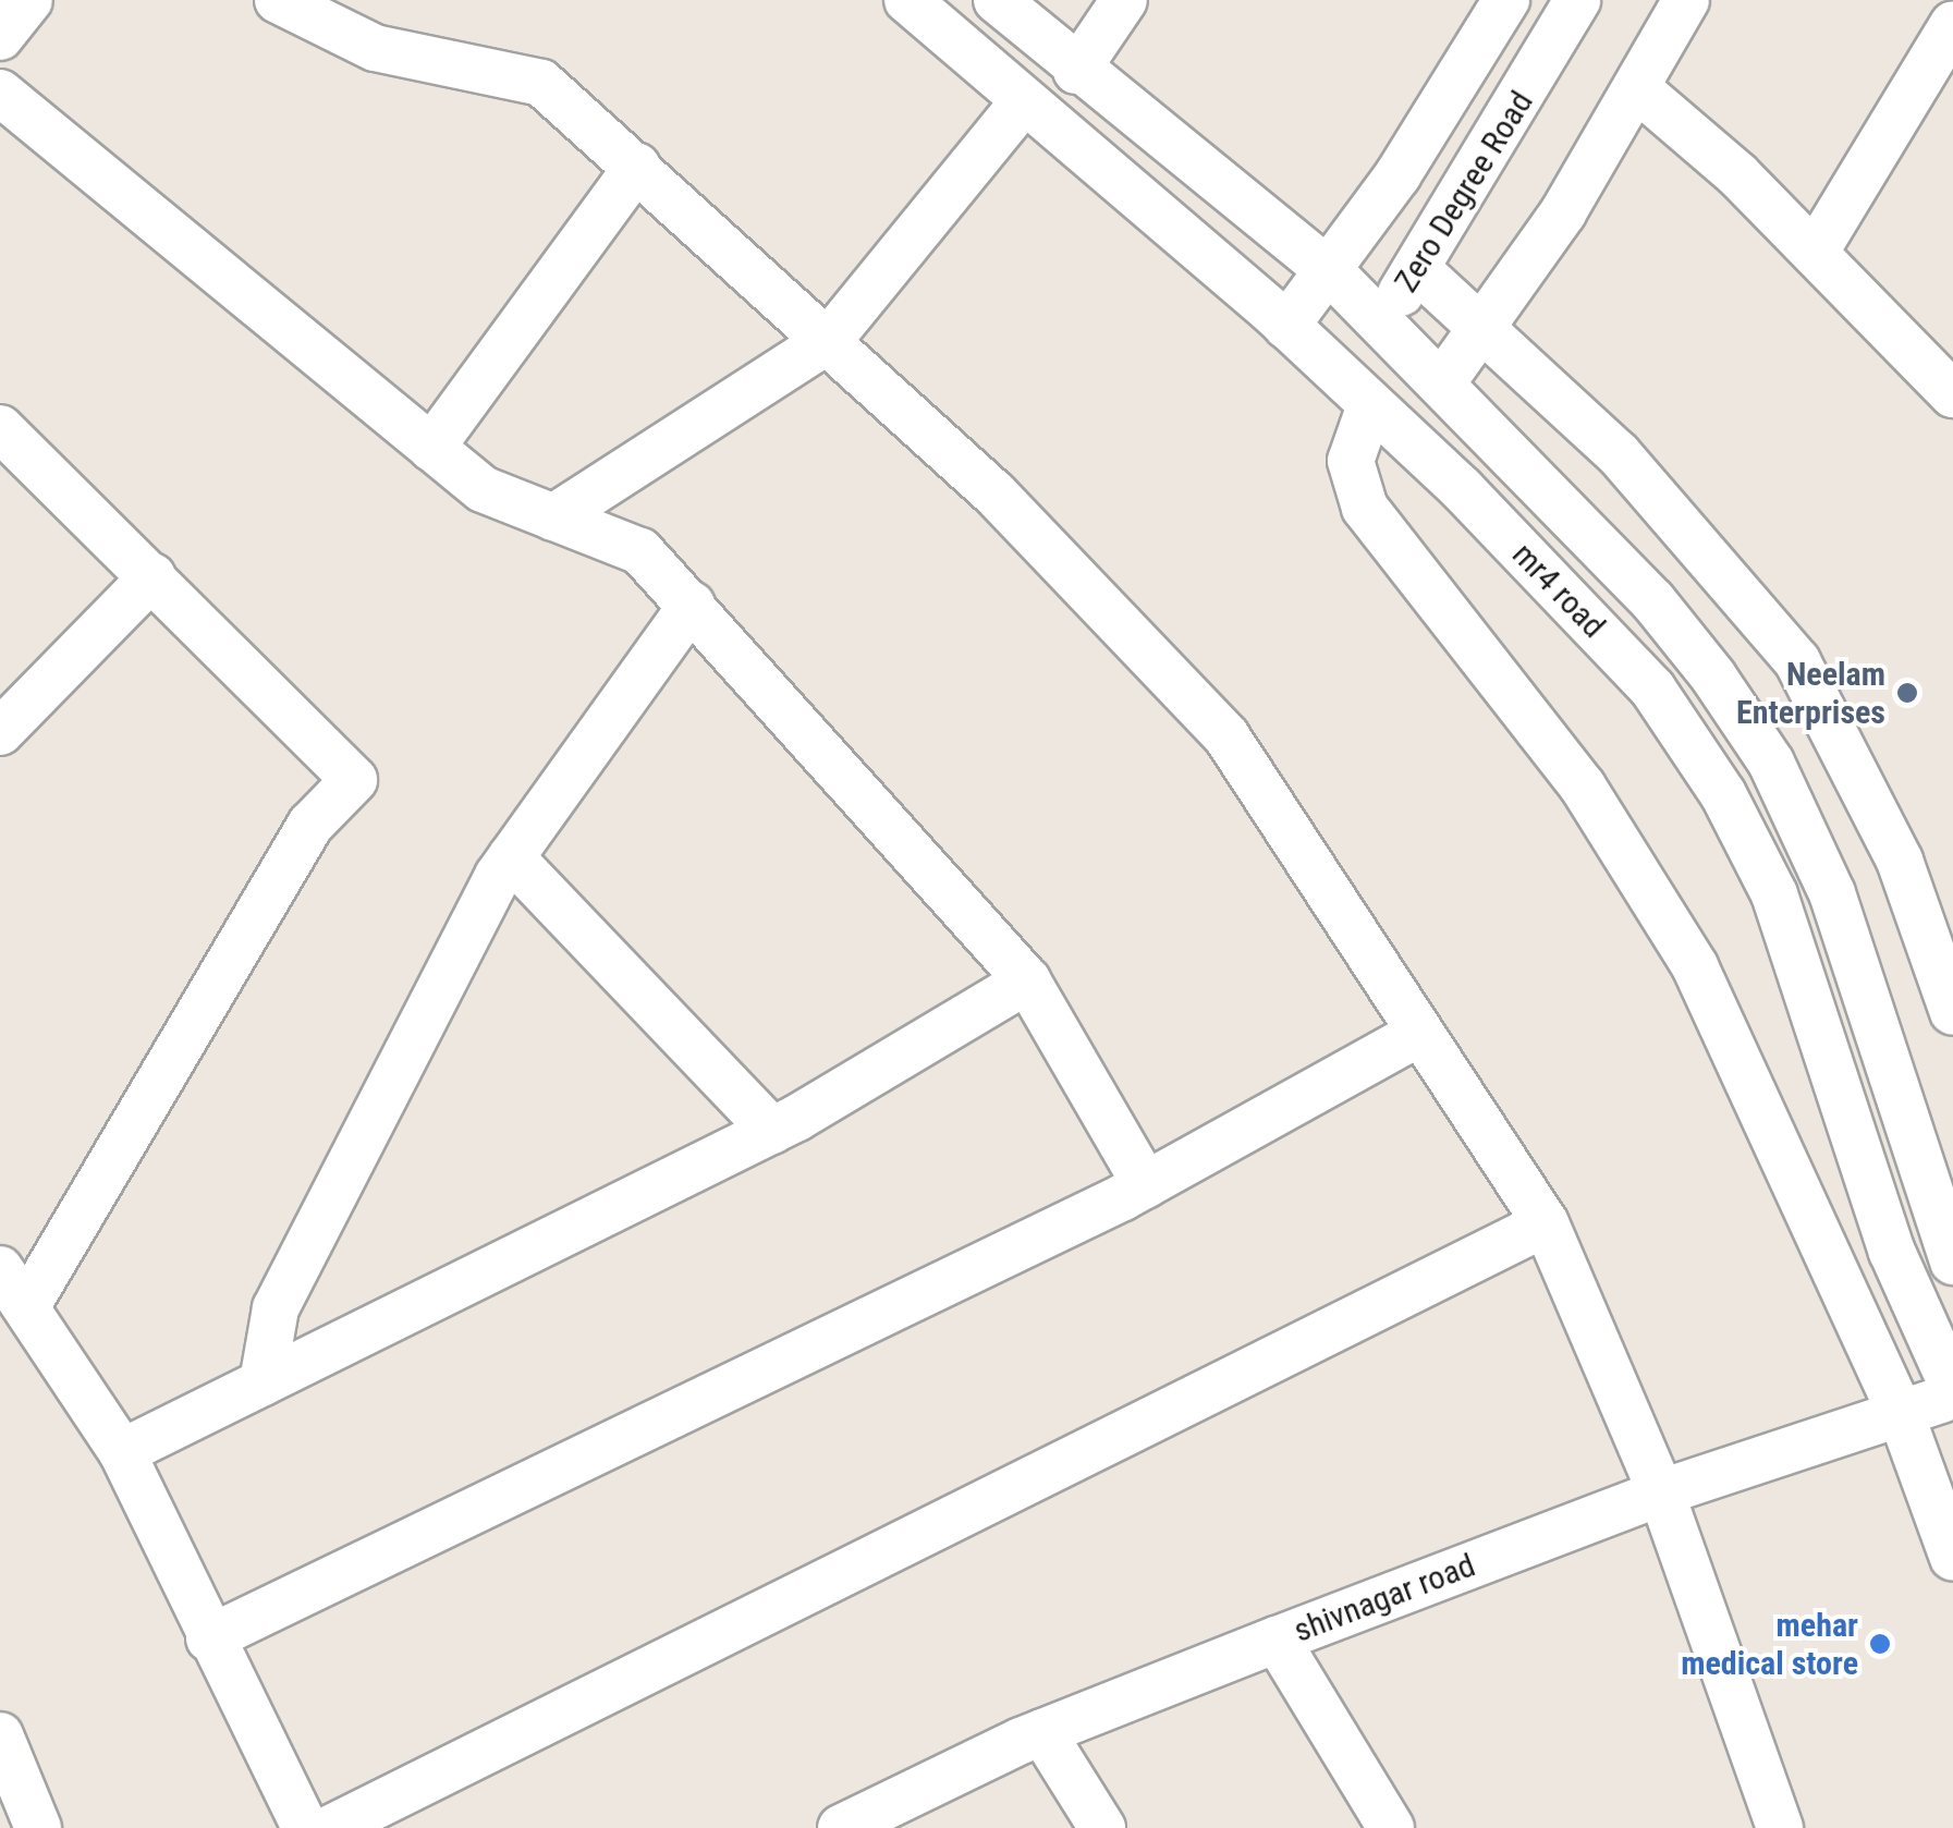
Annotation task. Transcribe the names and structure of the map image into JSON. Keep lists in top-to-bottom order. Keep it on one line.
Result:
{"streets":{"street":["Zero Degree Road","mr4 road","shivnagar road"]},"crossings":[["Zero Degree Road","mr4 road"],["mr4 road","shivnagar road"]],"places":["Neelam Enterprises","mehar medical store"]}
